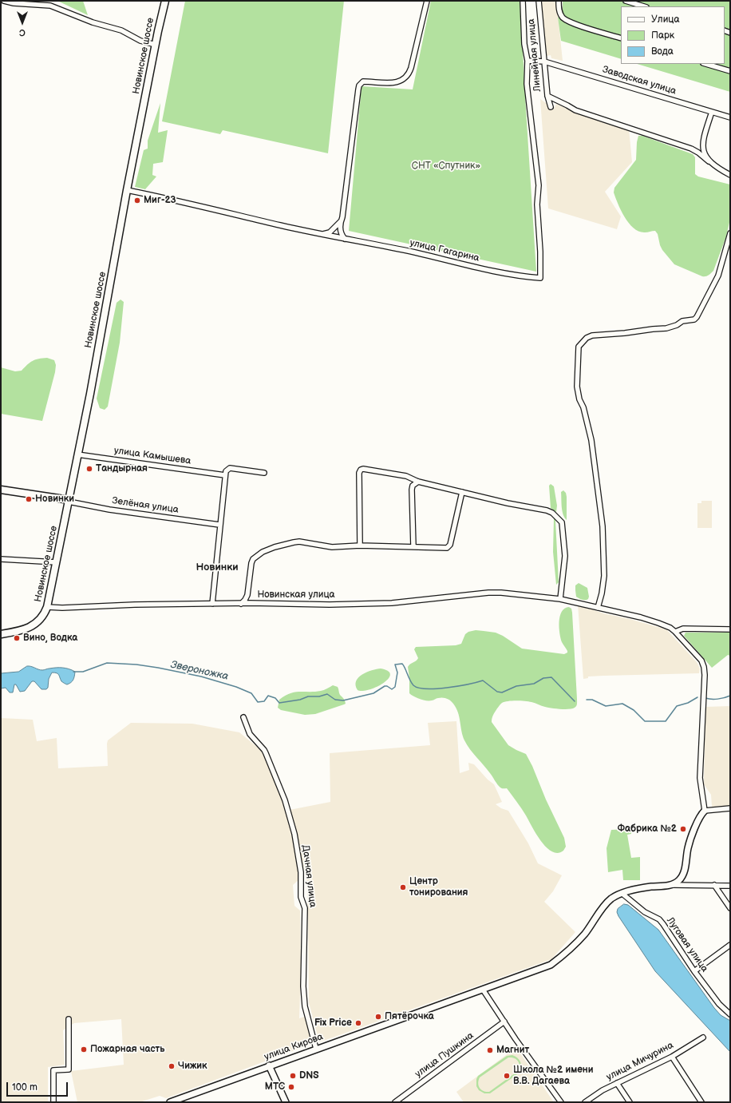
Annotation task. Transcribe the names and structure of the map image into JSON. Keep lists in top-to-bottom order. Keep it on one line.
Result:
{"streets":{"main road":["Новинское шоссе"],"street":["Линейная улица","Заводская улица","улица Гагарина","улица Камышева","Зелёная улица","Новинская улица","Дачная улица","Луговая улица","улица Кирова","улица Пушкина","улица Мичурина"]},"crossings":[["Линейная улица","Заводская улица"],["Новинское шоссе","улица Гагарина"],["Новинское шоссе","улица Камышева"],["Новинское шоссе","Зелёная улица"],["Новинское шоссе","Новинская улица"],["Заводская улица","улица Гагарина"],["Дачная улица","улица Кирова"],["Луговая улица","улица Кирова"]],"districts":["Новинки"],"water":["Звероножка"],"parks":["СНТ «Спутник»"],"places":["Миг-23","Тандырная","Новинки","Вино, Водка","Фабрика №2","Центр тонирования","Пятёрочка","Fix Price","Пожарная часть","Магнит","Чижик","DNS","Школа №2 имени В.В. Дагаева","МТС"],"legend":["Улица","Парк","Вода"],"scale_bar":"100 m","north":"bottom"}
